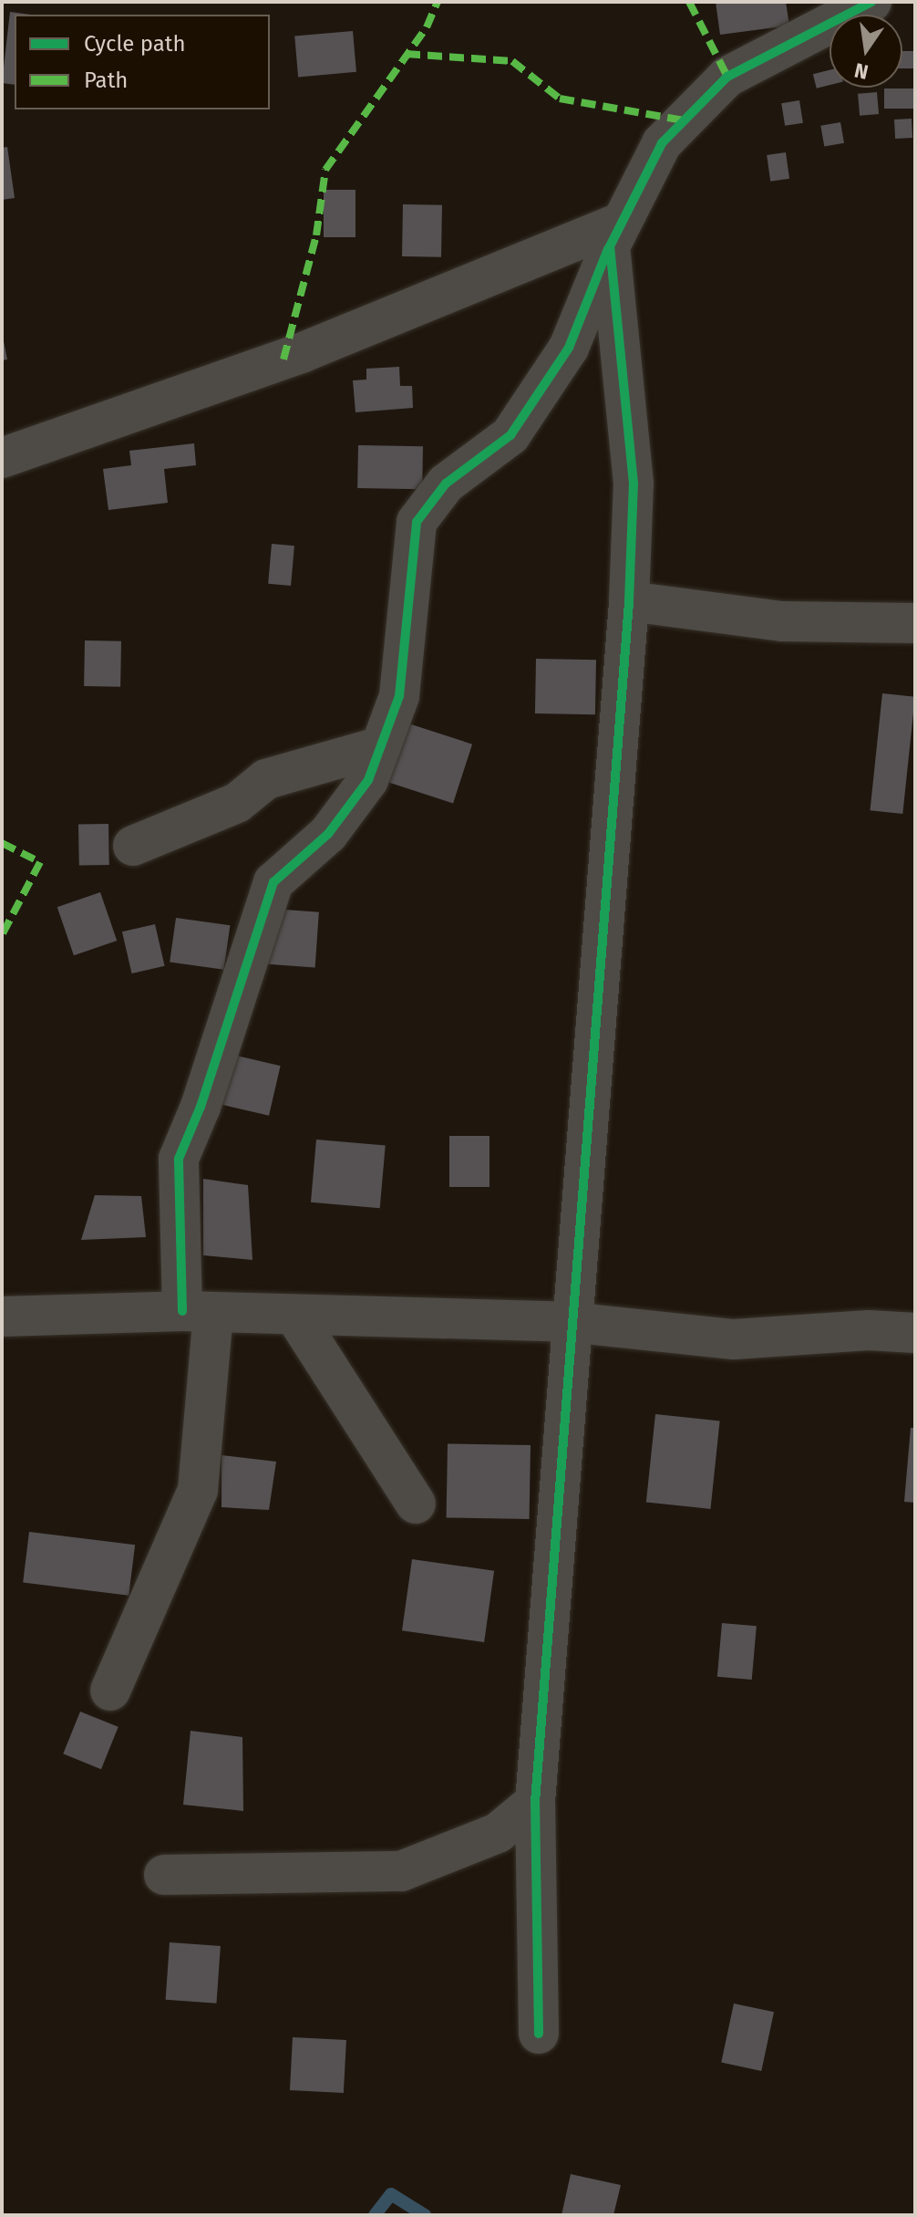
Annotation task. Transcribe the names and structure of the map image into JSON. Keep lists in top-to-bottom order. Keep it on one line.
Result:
{"legend":["Cycle path","Path"],"north":"bottom"}
